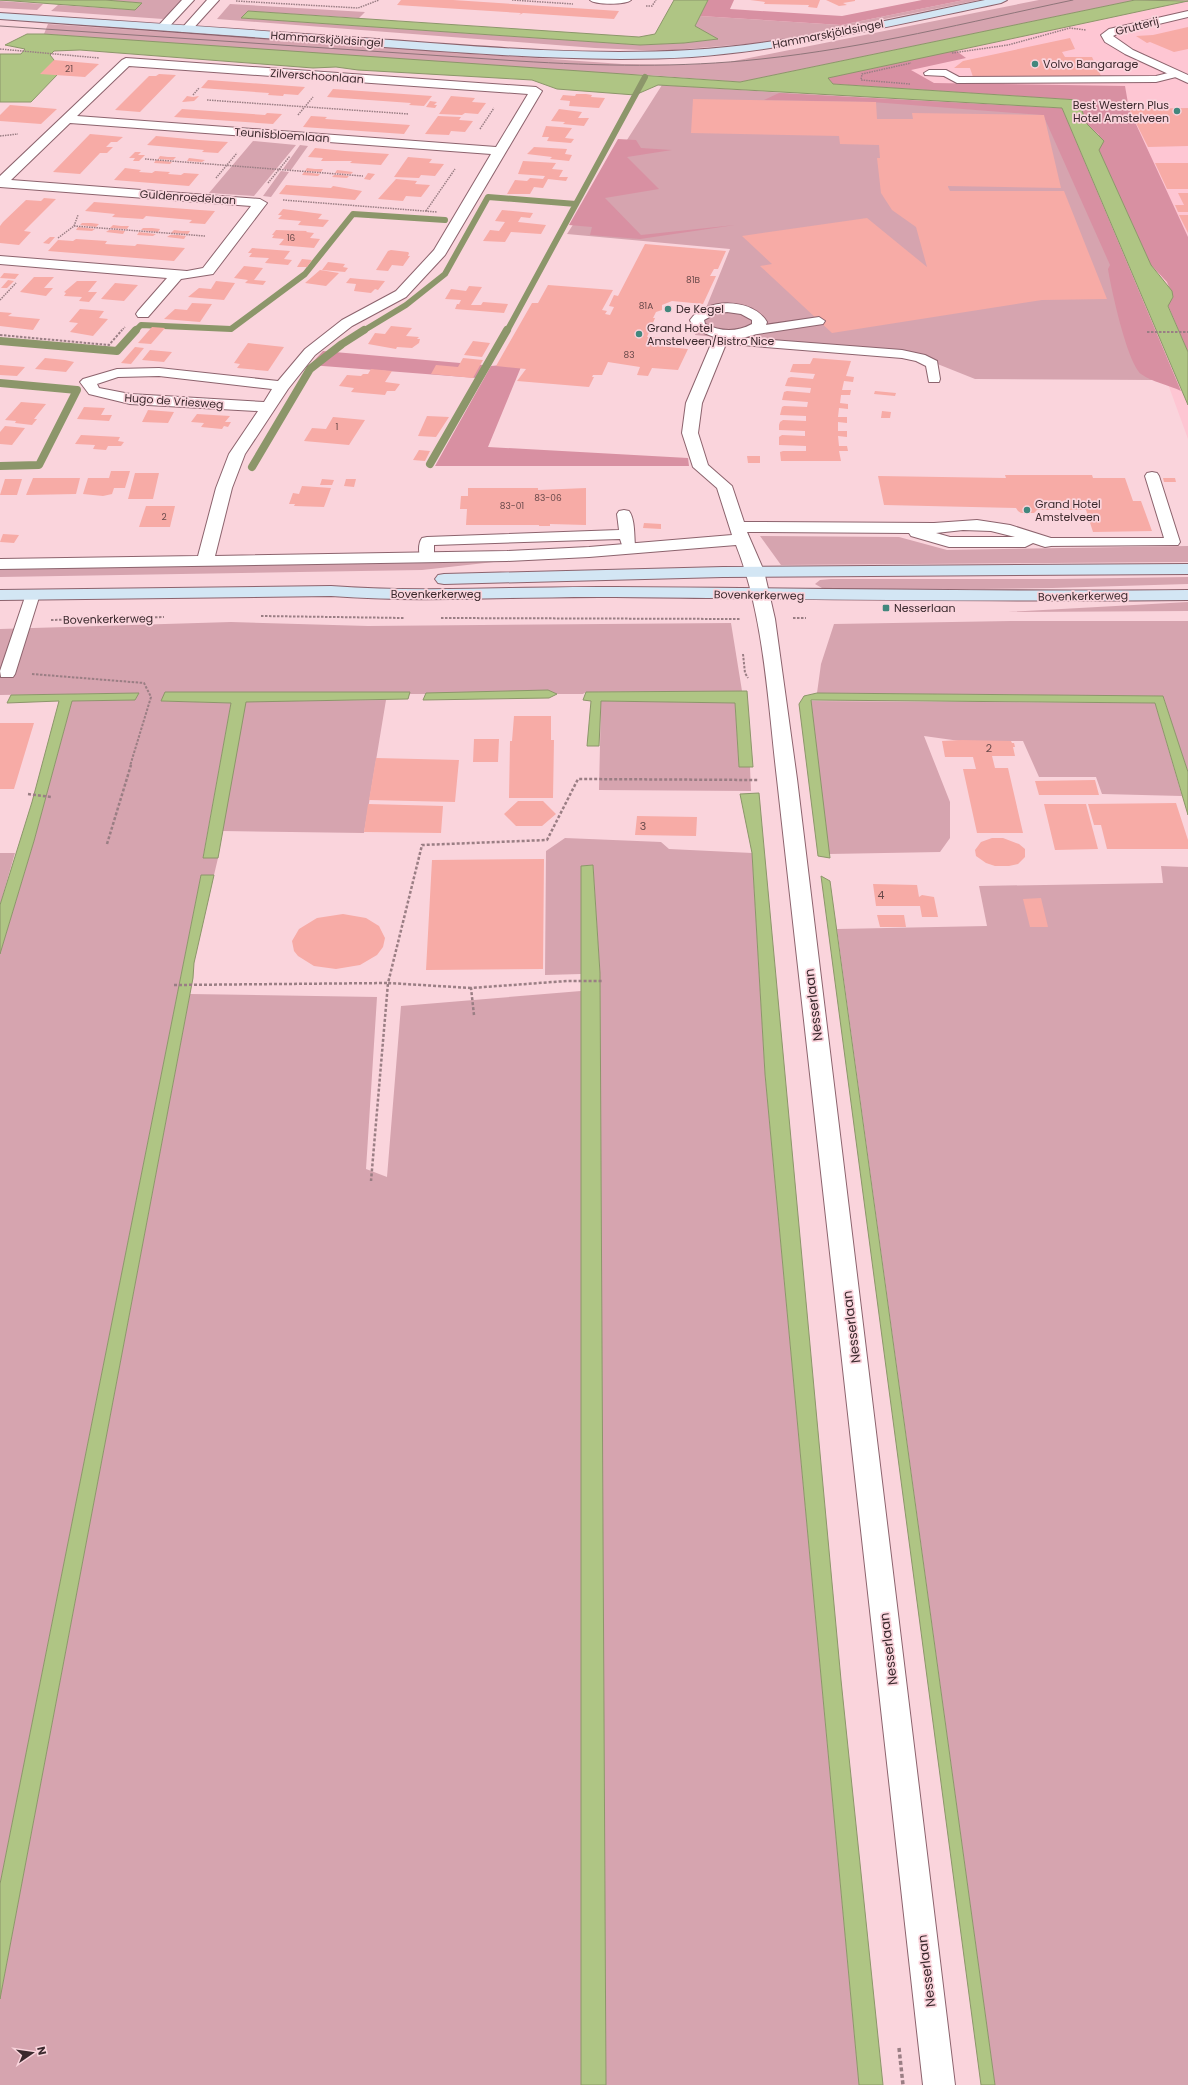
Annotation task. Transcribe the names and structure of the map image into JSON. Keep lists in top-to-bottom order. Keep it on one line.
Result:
{"streets":{"main road":["Hammarskjöldsingel","Bovenkerkerweg"],"street":["Grutterij","Zilverschoonlaan","Teunisbloemlaan","Guldenroedelaan","Hugo de Vriesweg","Nesserlaan"]},"crossings":[["Zilverschoonlaan","Teunisbloemlaan"],["Bovenkerkerweg","Nesserlaan"]],"places":{"other":["Volvo Bangarage","Best Western Plus Hotel Amstelveen","De Kegel","Grand Hotel Amstelveen/Bistro Nice","Grand Hotel Amstelveen"],"transit":["Nesserlaan"]},"house_numbers":["21","16","81B","81A","83","1","83-06","83-01","2","2","3","4"],"north":"right"}
